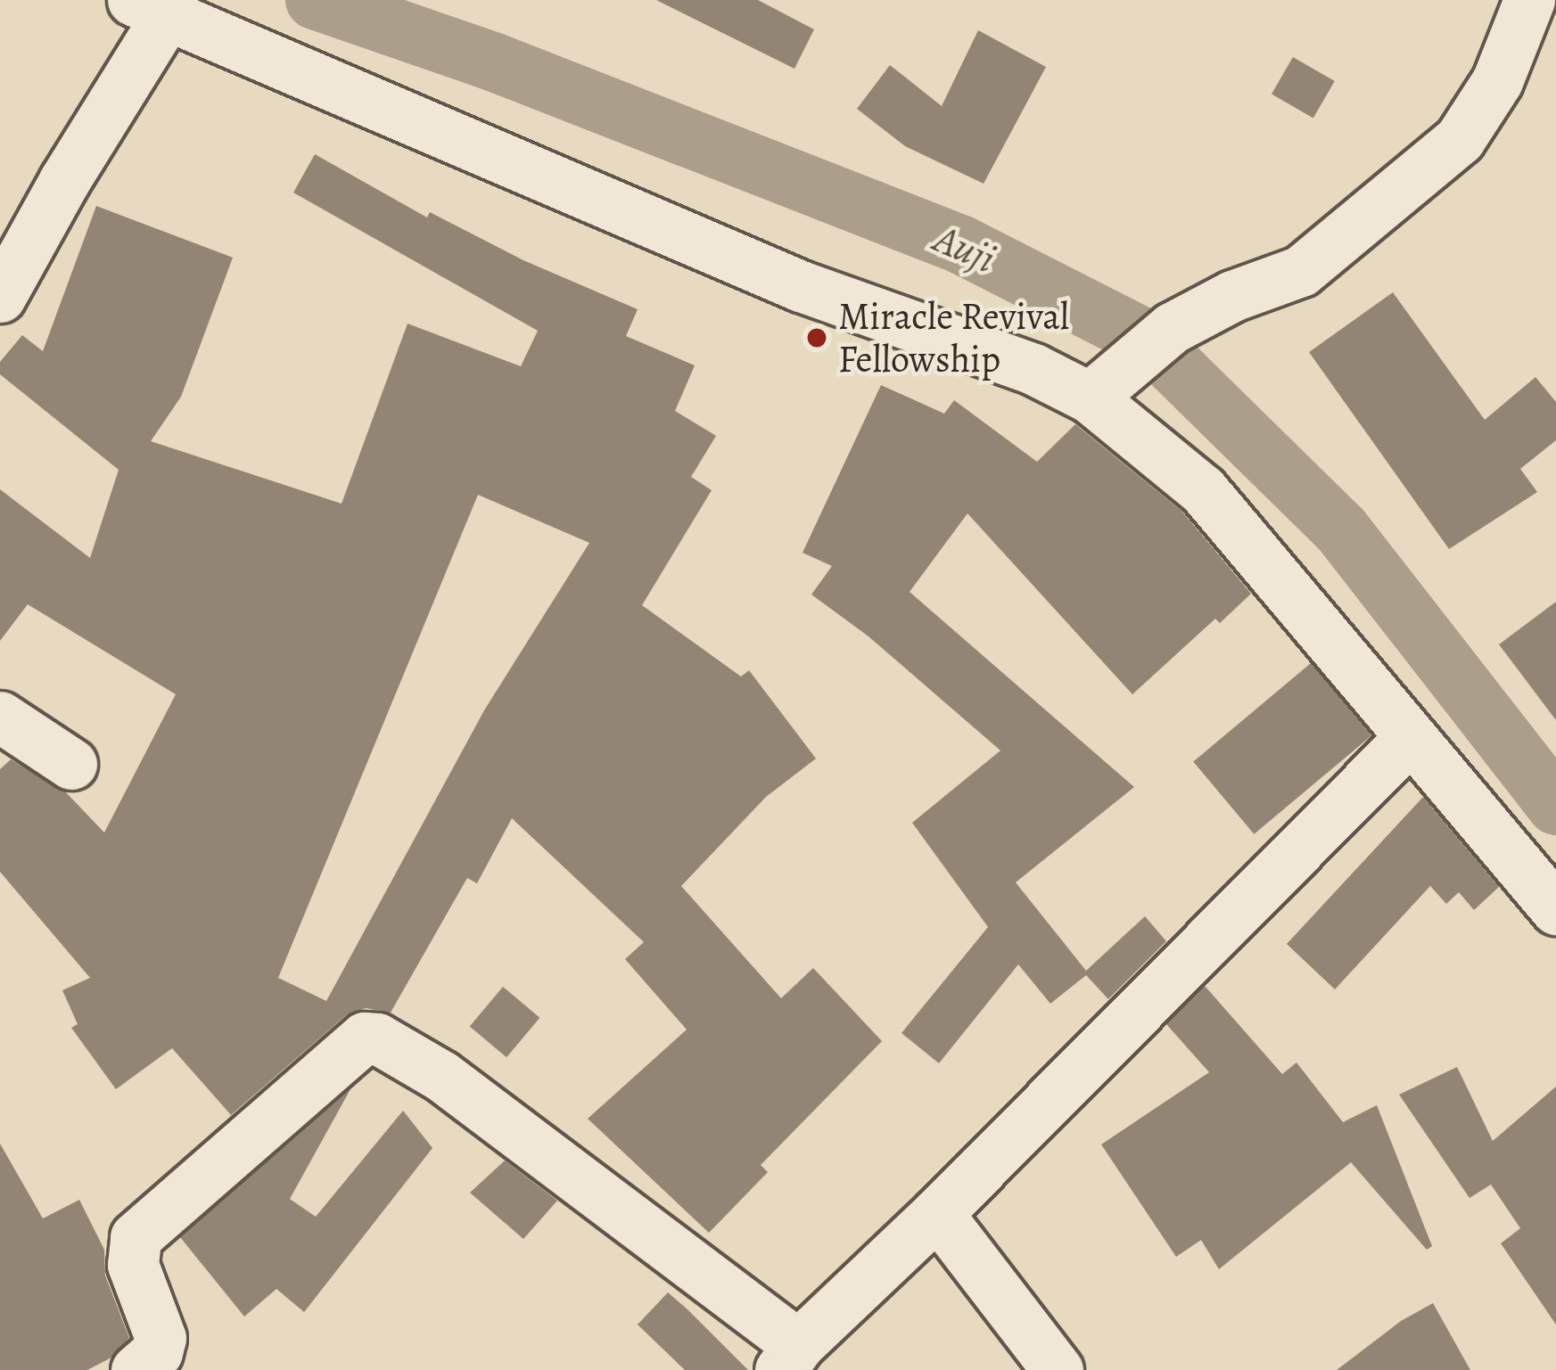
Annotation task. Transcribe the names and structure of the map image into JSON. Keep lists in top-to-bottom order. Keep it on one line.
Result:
{"water":["Auji"],"places":["Miracle Revival Fellowship"]}
